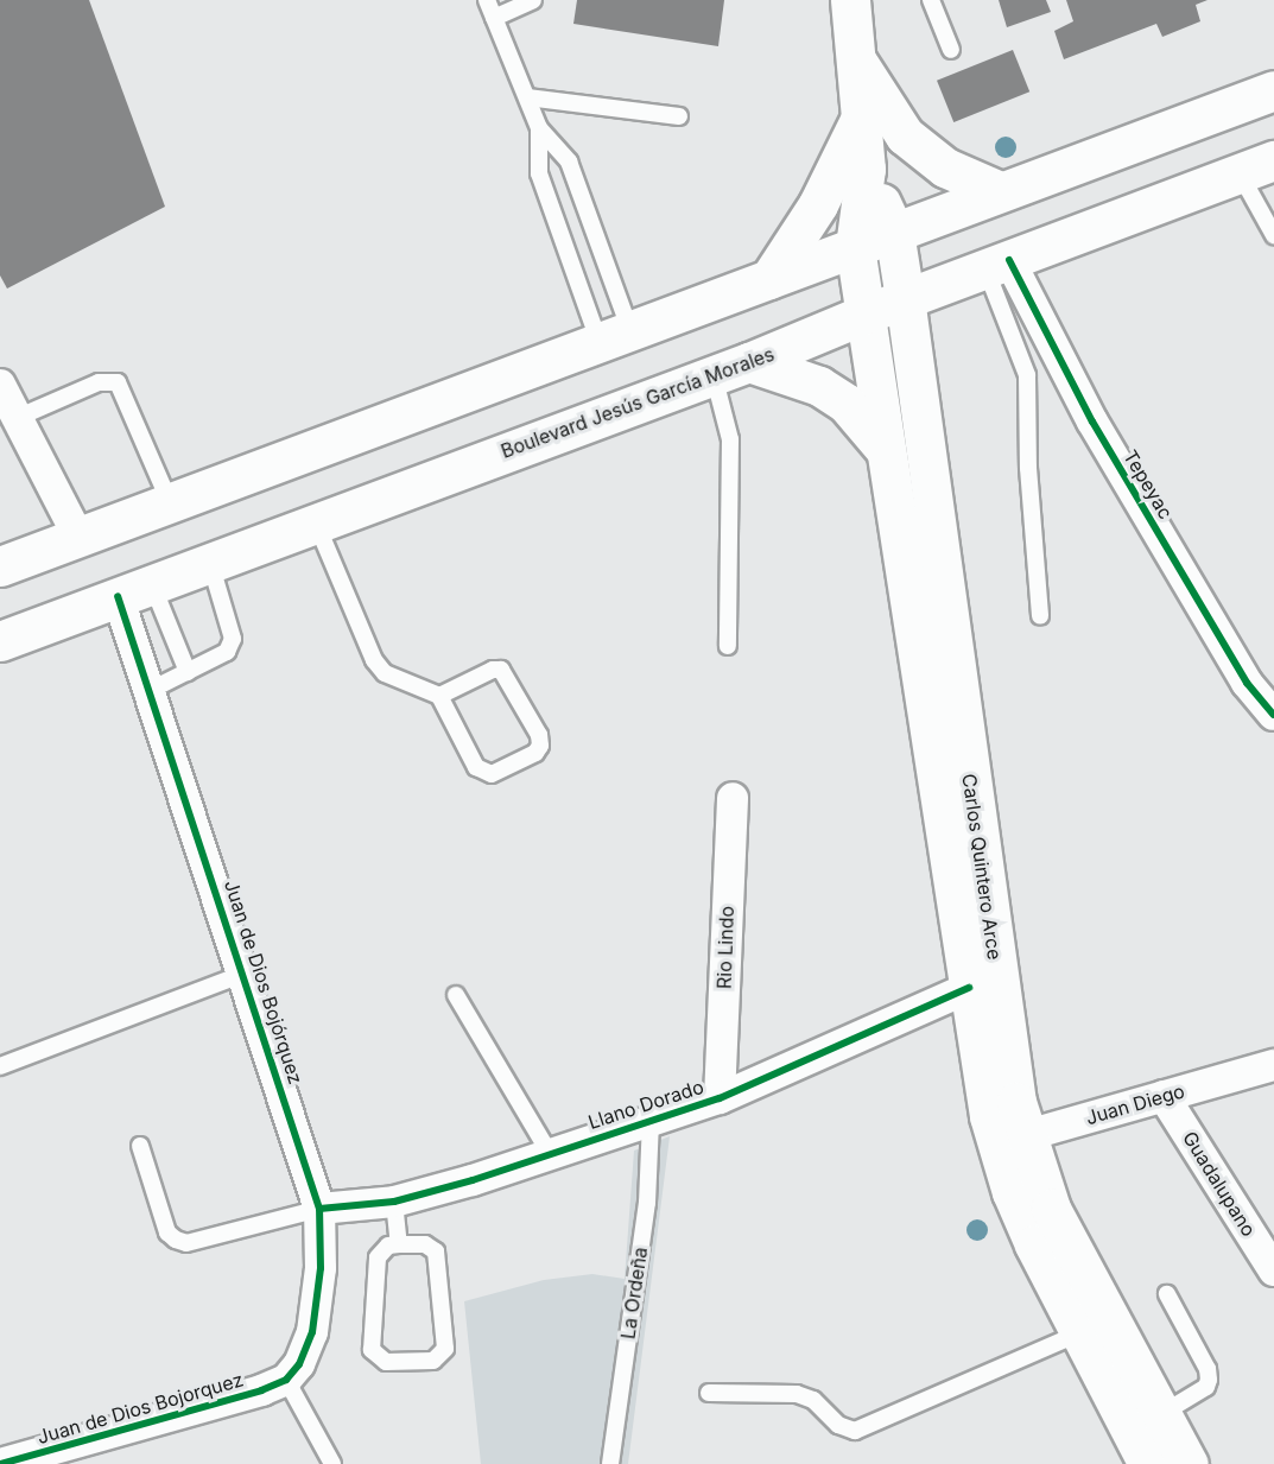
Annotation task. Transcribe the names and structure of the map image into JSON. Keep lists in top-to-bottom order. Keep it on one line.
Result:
{"streets":{"main road":["Boulevard Jesús García Morales","Carlos Quintero Arce"],"street":["Tepeyac","Rio Lindo","Juan de Dios Bojórquez","Llano Dorado","Juan Diego","Guadalupano","Juan de Dios Bojorquez"],"lane":["La Ordeña"]},"crossings":[["Boulevard Jesús García Morales","Tepeyac"],["Boulevard Jesús García Morales","Carlos Quintero Arce"],["Boulevard Jesús García Morales","Juan de Dios Bojórquez"],["Carlos Quintero Arce","Llano Dorado"],["Carlos Quintero Arce","Juan Diego"],["Rio Lindo","Llano Dorado"],["Juan de Dios Bojórquez","Llano Dorado"],["Juan de Dios Bojórquez","Juan de Dios Bojorquez"],["Llano Dorado","La Ordeña"],["Juan Diego","Guadalupano"]]}
